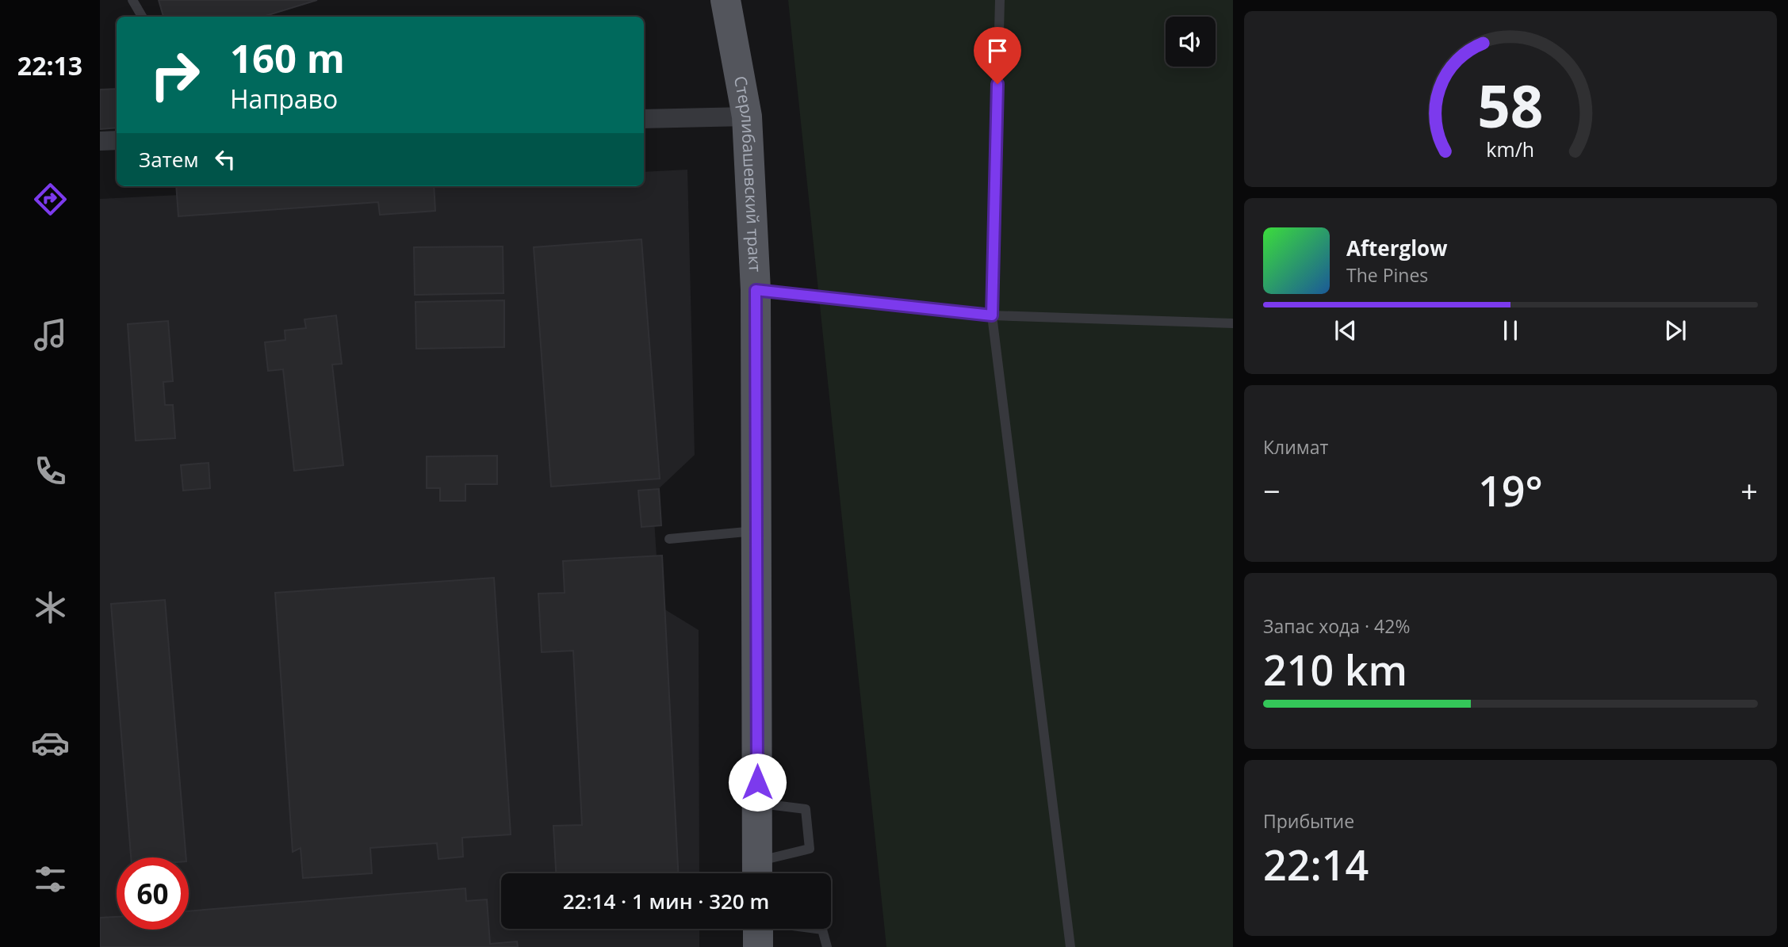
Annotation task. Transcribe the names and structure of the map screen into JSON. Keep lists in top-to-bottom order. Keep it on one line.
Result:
{"streets":{"main road":["Стерлибашевский тракт"]},"page":{"tabs":"22:13","turn":["160 m","Направо"],"then":"Затем","song":["Afterglow","The Pines"],"tile":["Климат",["Запас хода · 42%","210 km"],["Прибытие","22:14"]],"heat":["−","19°","+"],"limit":"60","trip":"22:14 · 1 мин · 320 m","gauge":["58","km/h"]}}
